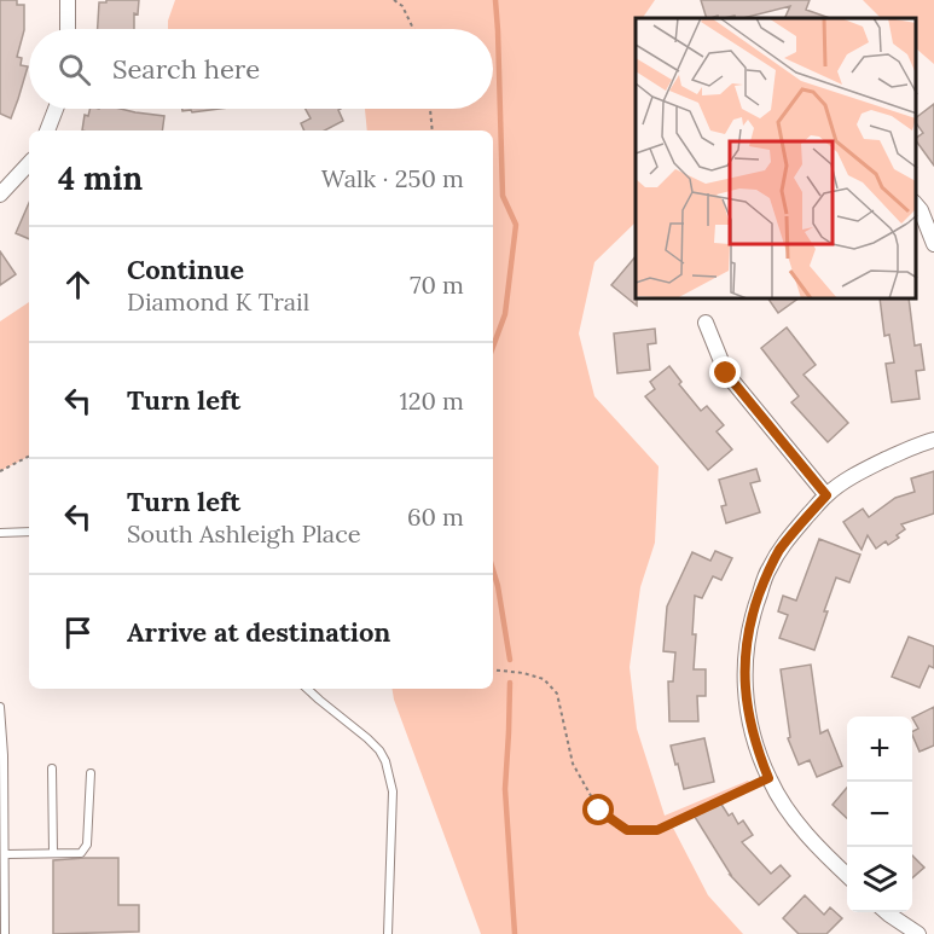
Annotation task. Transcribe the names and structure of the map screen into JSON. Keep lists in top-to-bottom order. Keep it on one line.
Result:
{"page":{"search":"Search here","heading":["4 min","Walk · 250 m"],"list":[["Continue","Diamond K Trail","70 m"],["Turn left","120 m"],["Turn left","South Ashleigh Place","60 m"],"Arrive at destination"],"map_buttons":["+","−"]}}
